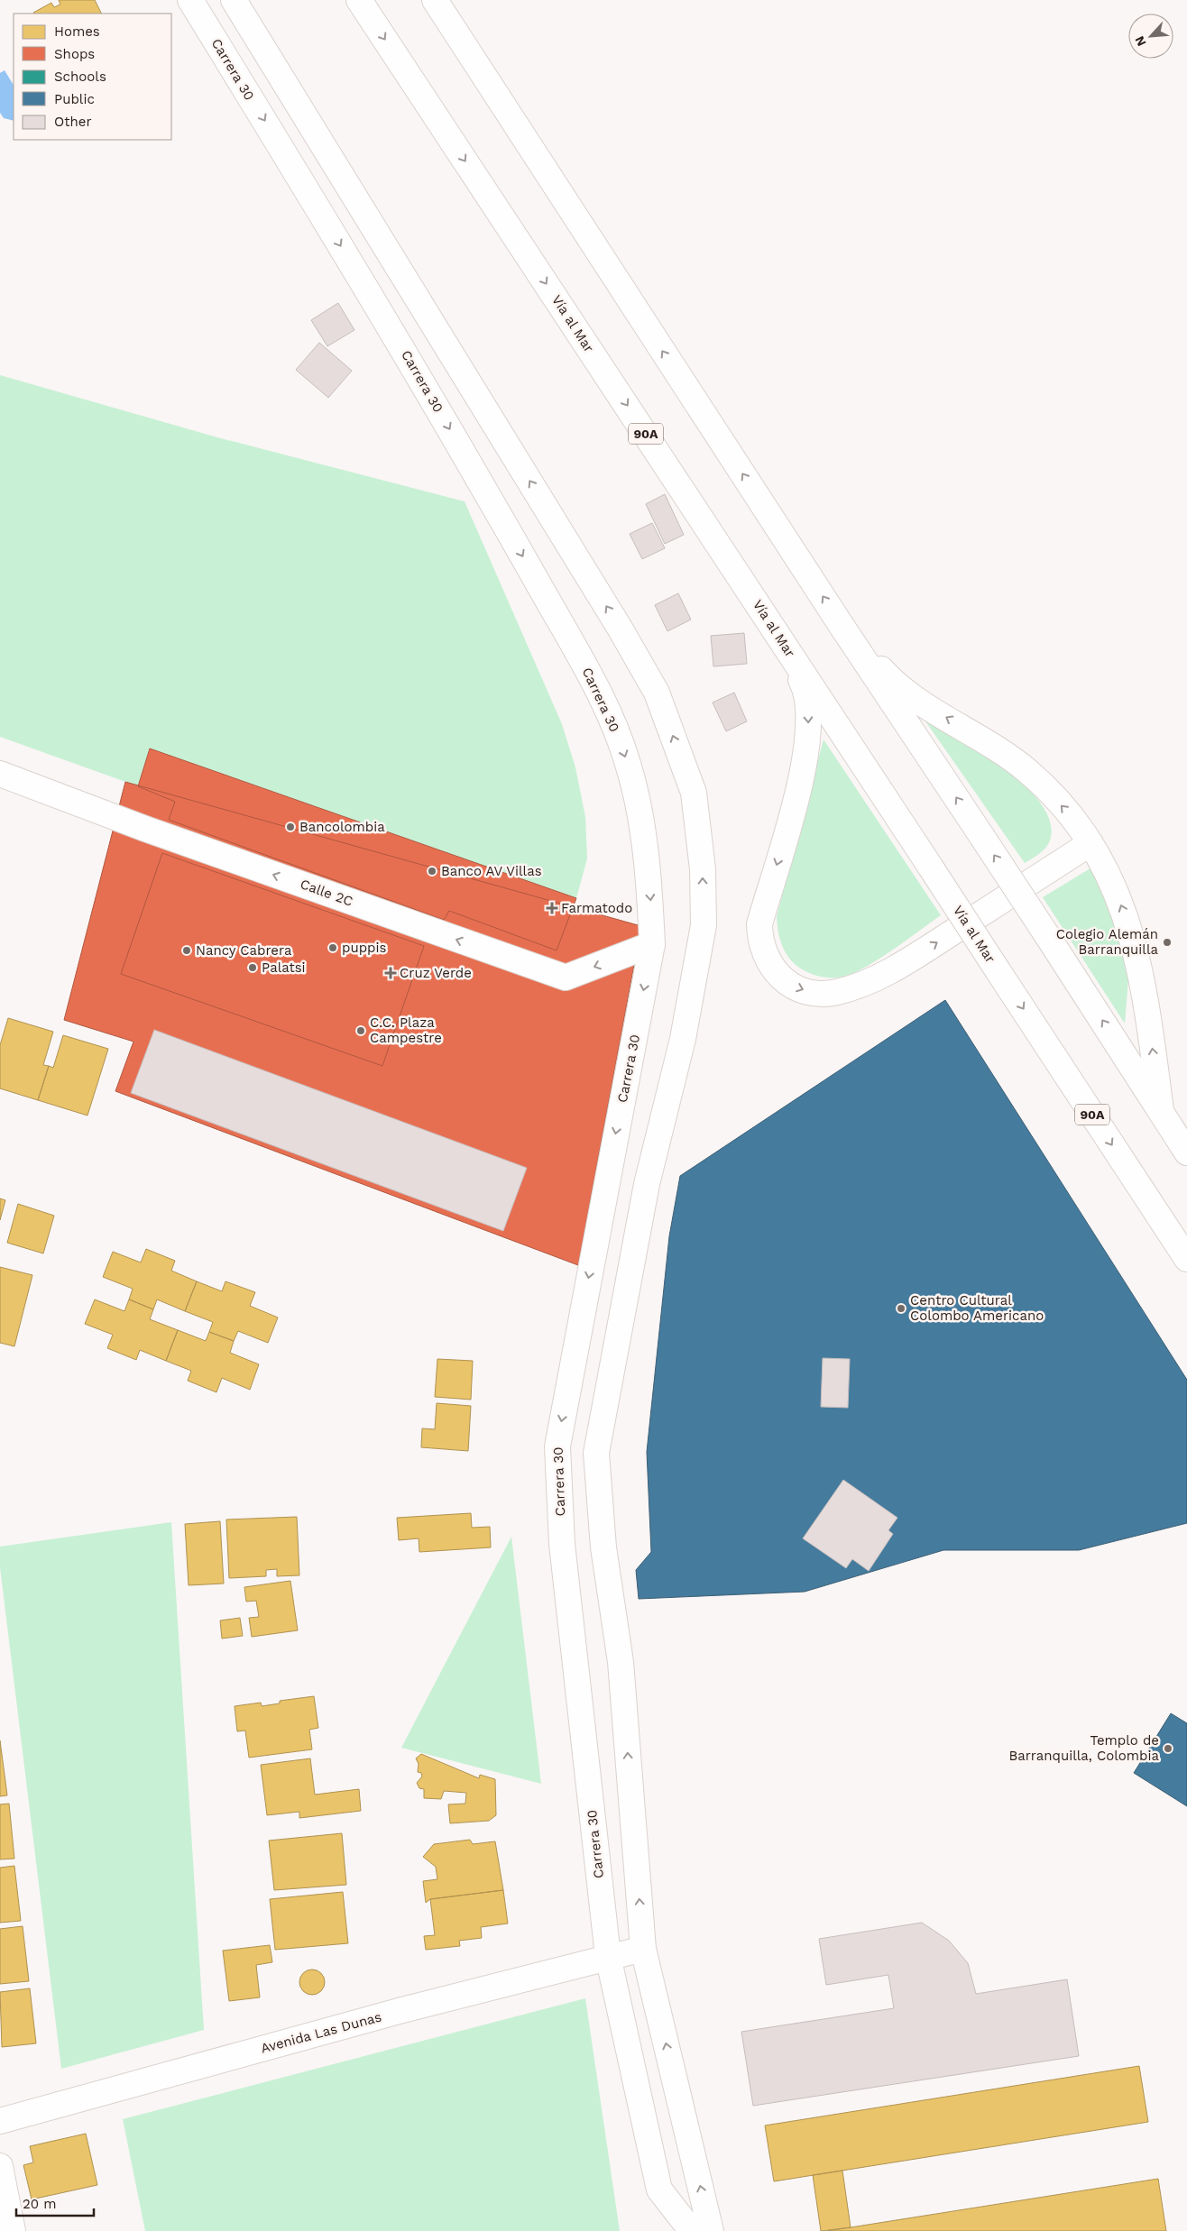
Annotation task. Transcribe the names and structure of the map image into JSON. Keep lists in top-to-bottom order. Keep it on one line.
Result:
{"streets":{"main road":["Carrera 30","Vía al Mar","90A","Calle 2C","Avenida Las Dunas"]},"crossings":[["Carrera 30","Calle 2C"],["Carrera 30","Avenida Las Dunas"]],"one_way":["Calle 2C"],"places":{"other":["Bancolombia","Banco AV Villas","Colegio Alemán Barranquilla","puppis","Nancy Cabrera","Palatsi","C.C. Plaza Campestre","Centro Cultural Colombo Americano","Templo de Barranquilla, Colombia"],"health":["Farmatodo","Cruz Verde"]},"legend":["Homes","Shops","Schools","Public","Other"],"scale_bar":"20 m","north":"bottom left"}
